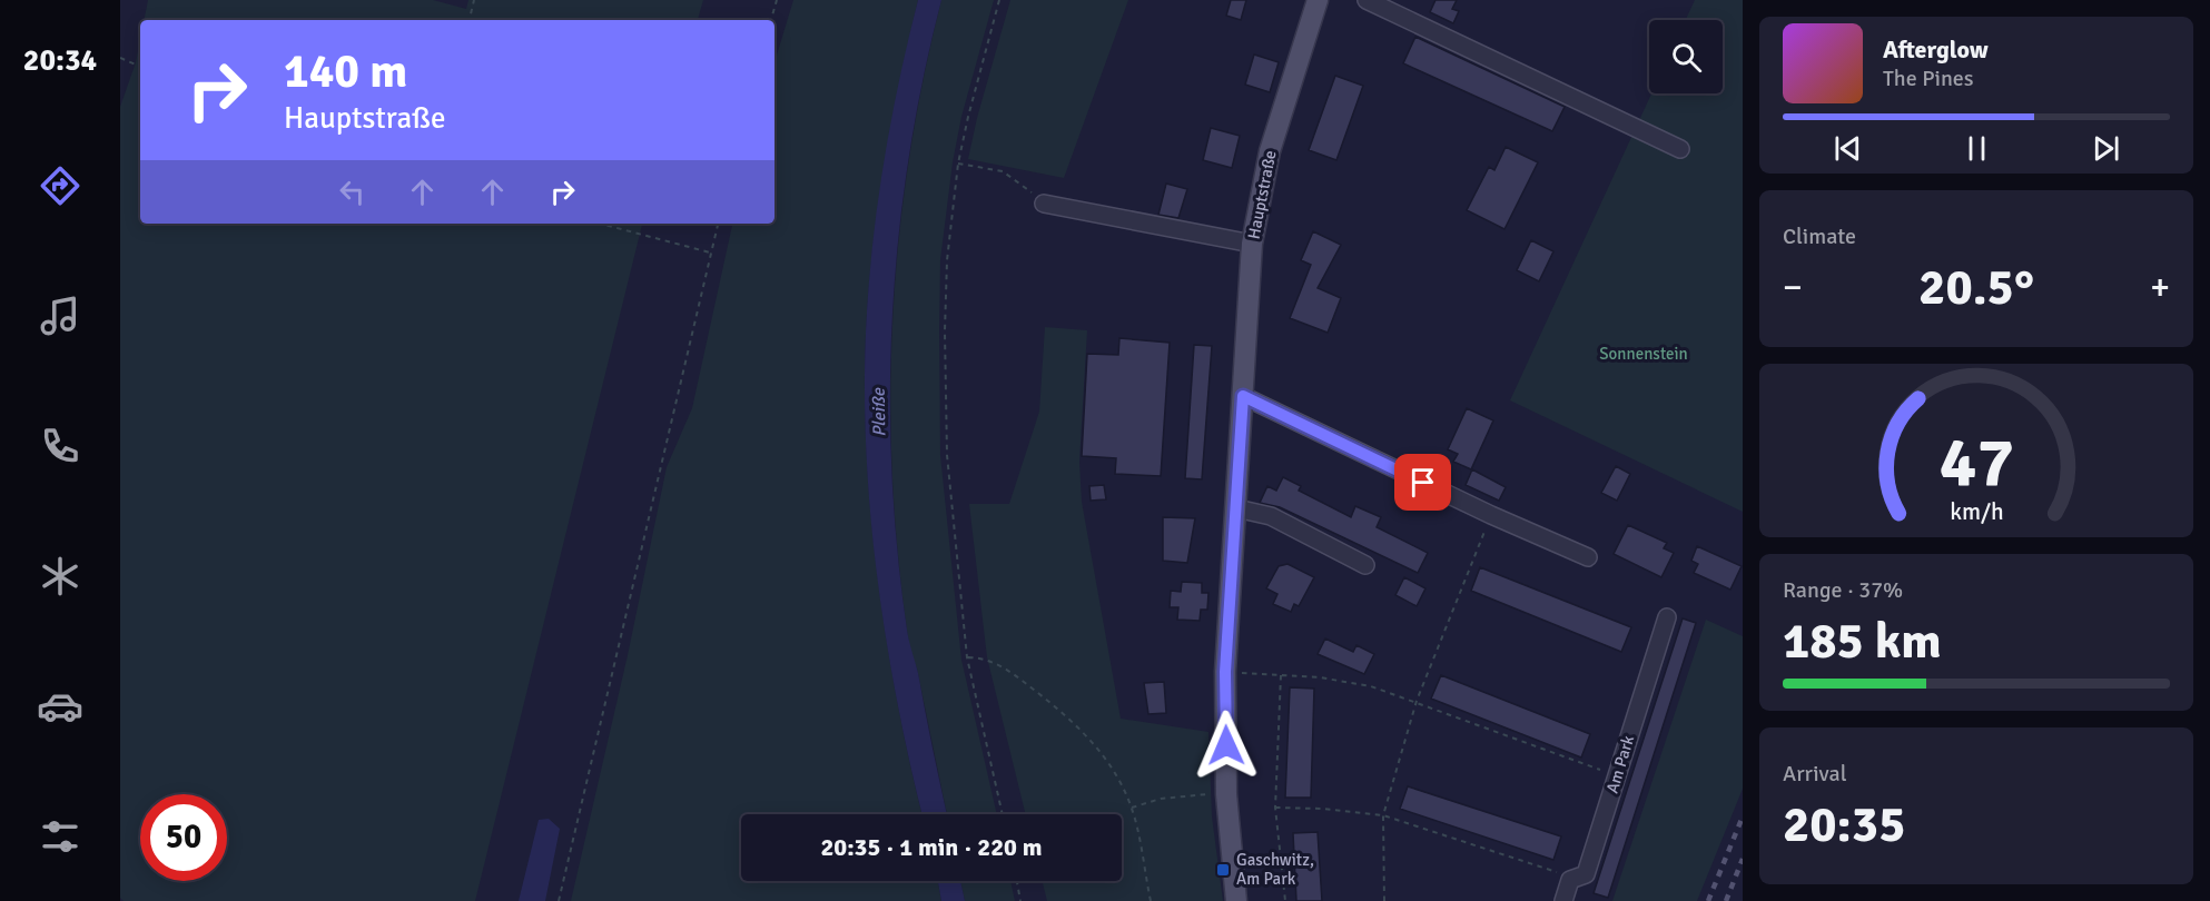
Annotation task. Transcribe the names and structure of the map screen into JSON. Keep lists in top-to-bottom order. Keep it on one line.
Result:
{"streets":{"main road":["Hauptstraße"],"street":["Am Park"]},"water":["Pleiße"],"parks":["Sonnenstein"],"places":{"transit":["Gaschwitz, Am Park"]},"page":{"tabs":"20:34","turn":["140 m","Hauptstraße"],"song":["Afterglow","The Pines"],"tile":["Climate",["Range · 37%","185 km"],["Arrival","20:35"]],"heat":["−","20.5°","+"],"limit":"50","trip":"20:35 · 1 min · 220 m","gauge":["47","km/h"]}}
